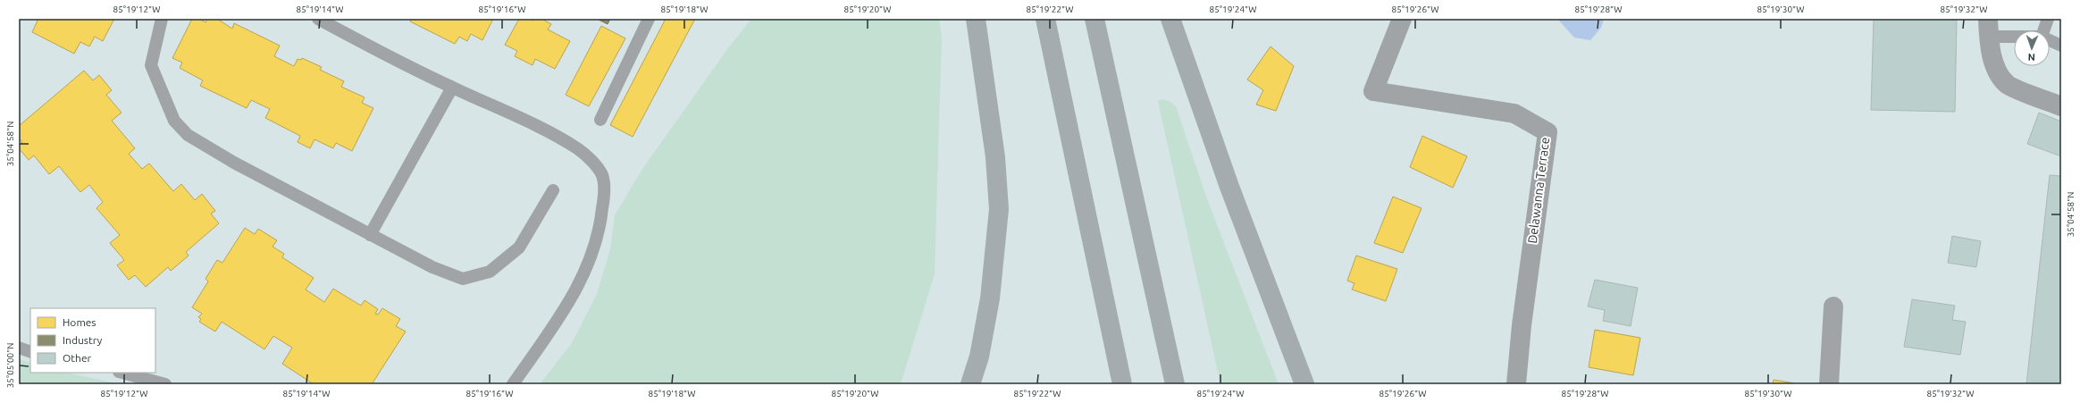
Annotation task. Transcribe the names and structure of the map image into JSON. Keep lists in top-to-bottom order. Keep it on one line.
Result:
{"streets":{"street":["Delawanna Terrace"]},"legend":["Homes","Industry","Other"],"north":"bottom","coordinates":["85°19'12\"W","85°19'14\"W","85°19'16\"W","85°19'18\"W","85°19'20\"W","85°19'22\"W","85°19'24\"W","85°19'26\"W","85°19'28\"W","85°19'30\"W","85°19'32\"W","35°04'58\"N","35°05'00\"N"]}
